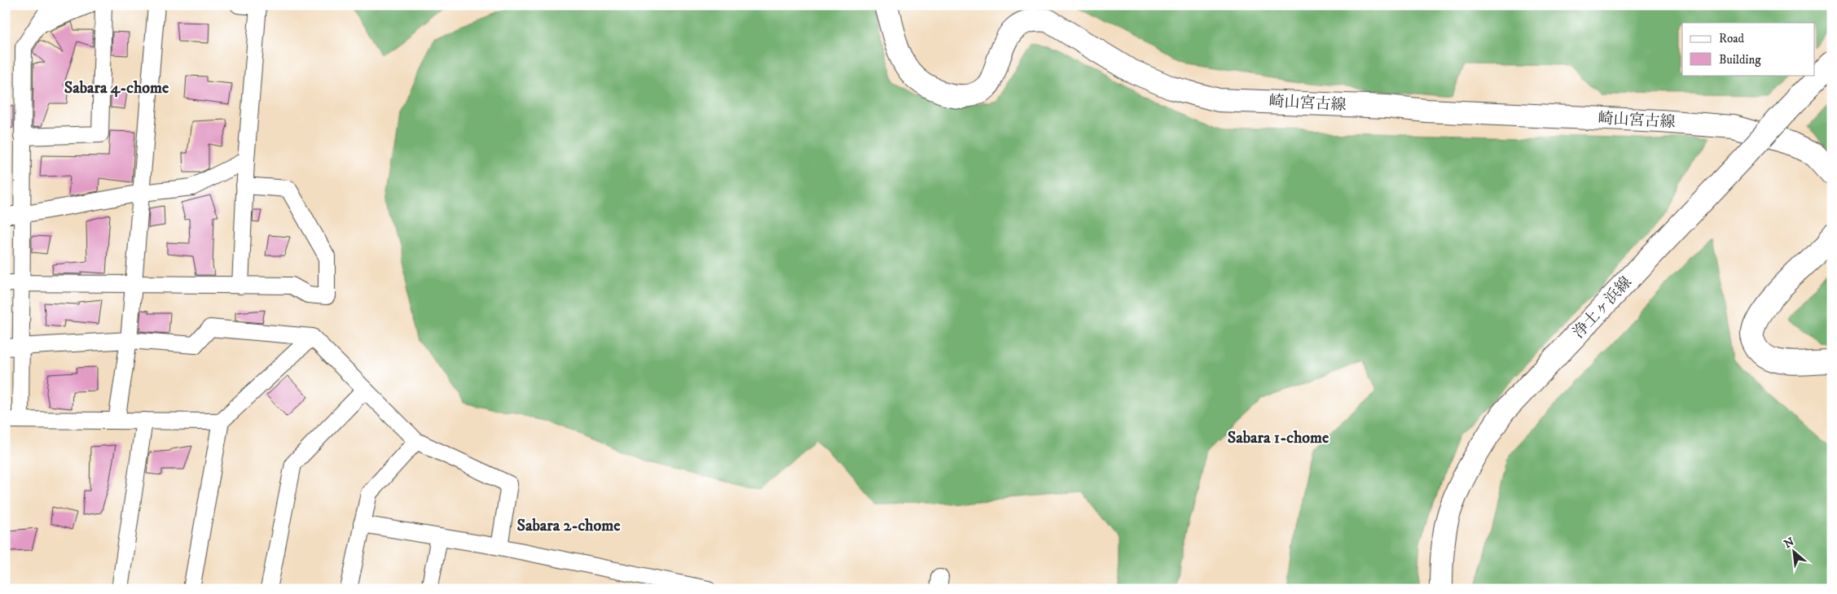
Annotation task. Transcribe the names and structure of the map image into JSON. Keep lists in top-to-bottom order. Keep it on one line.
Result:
{"streets":{"main road":["崎山宮古線","浄土ヶ浜線"]},"districts":["Sabara 4-chome","Sabara 1-chome","Sabara 2-chome"],"legend":["Road","Building"],"north":"top left"}
